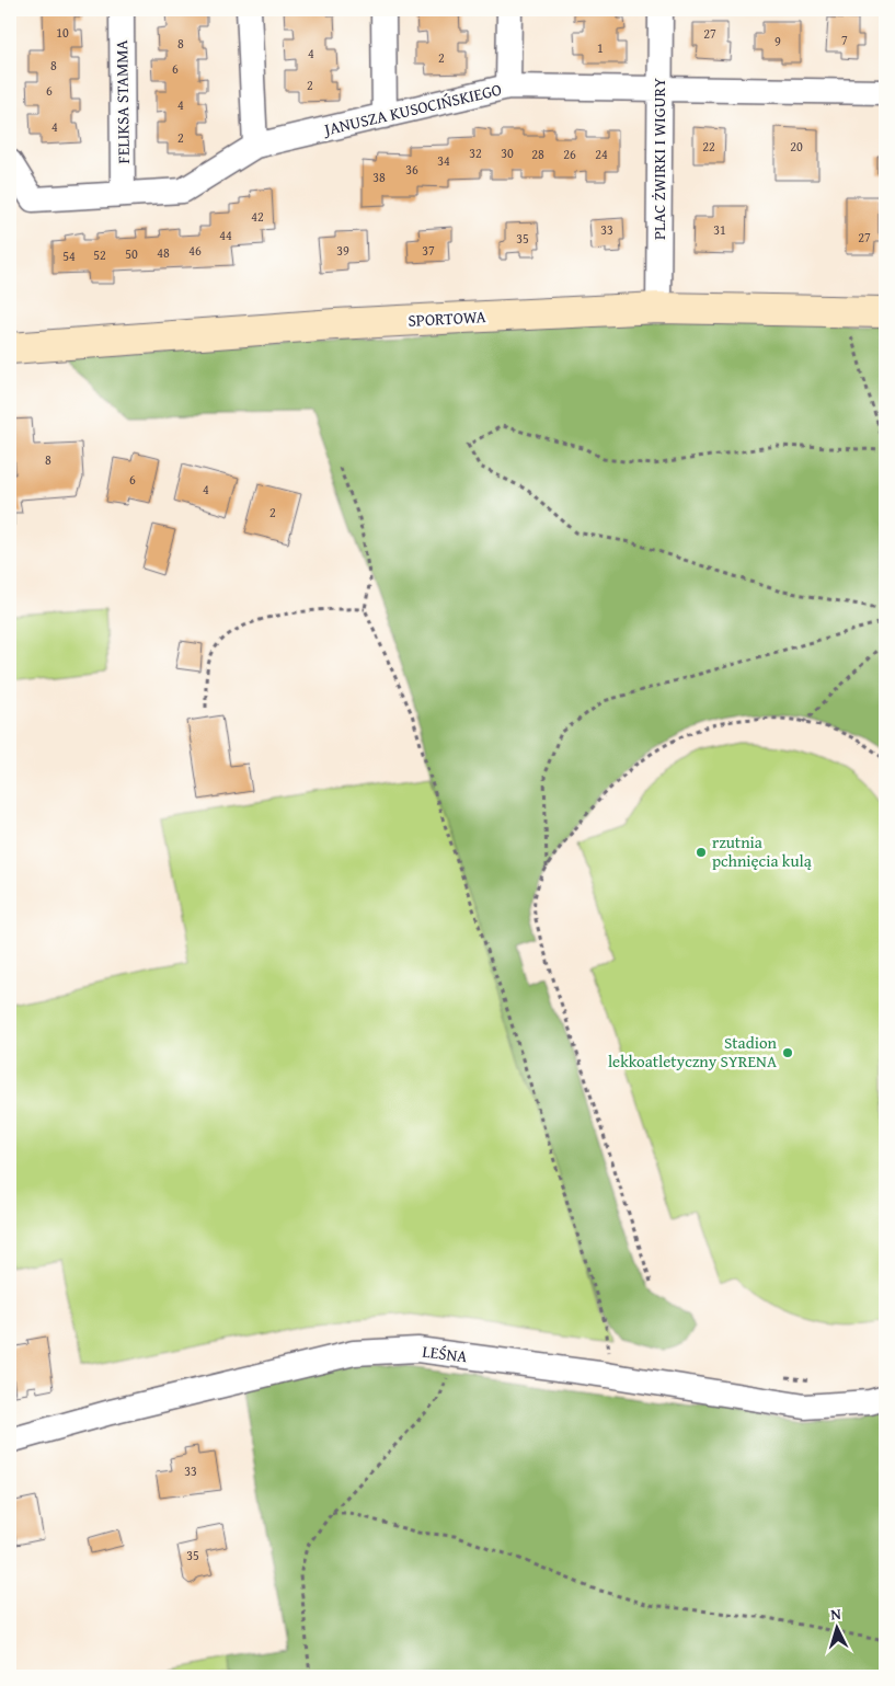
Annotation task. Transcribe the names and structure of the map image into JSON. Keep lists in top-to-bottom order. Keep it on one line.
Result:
{"streets":{"street":["FELIKSA STAMMA","JANUSZA KUSOCIŃSKIEGO","PLAC ŻWIRKI I WIGURY","SPORTOWA","LEŚNA"]},"crossings":[["FELIKSA STAMMA","JANUSZA KUSOCIŃSKIEGO"],["JANUSZA KUSOCIŃSKIEGO","PLAC ŻWIRKI I WIGURY"],["PLAC ŻWIRKI I WIGURY","SPORTOWA"]],"places":["rzutnia pchnięcia kulą","Stadion lekkoatletyczny SYRENA"],"house_numbers":["10","27","7","9","8","1","4","2","8","6","2","6","4","4","2","22","20","32","30","28","26","24","34","36","38","42","33","31","44","27","35","46","39","37","48","50","52","54","8","6","4","2","33","35"],"north":"top"}
